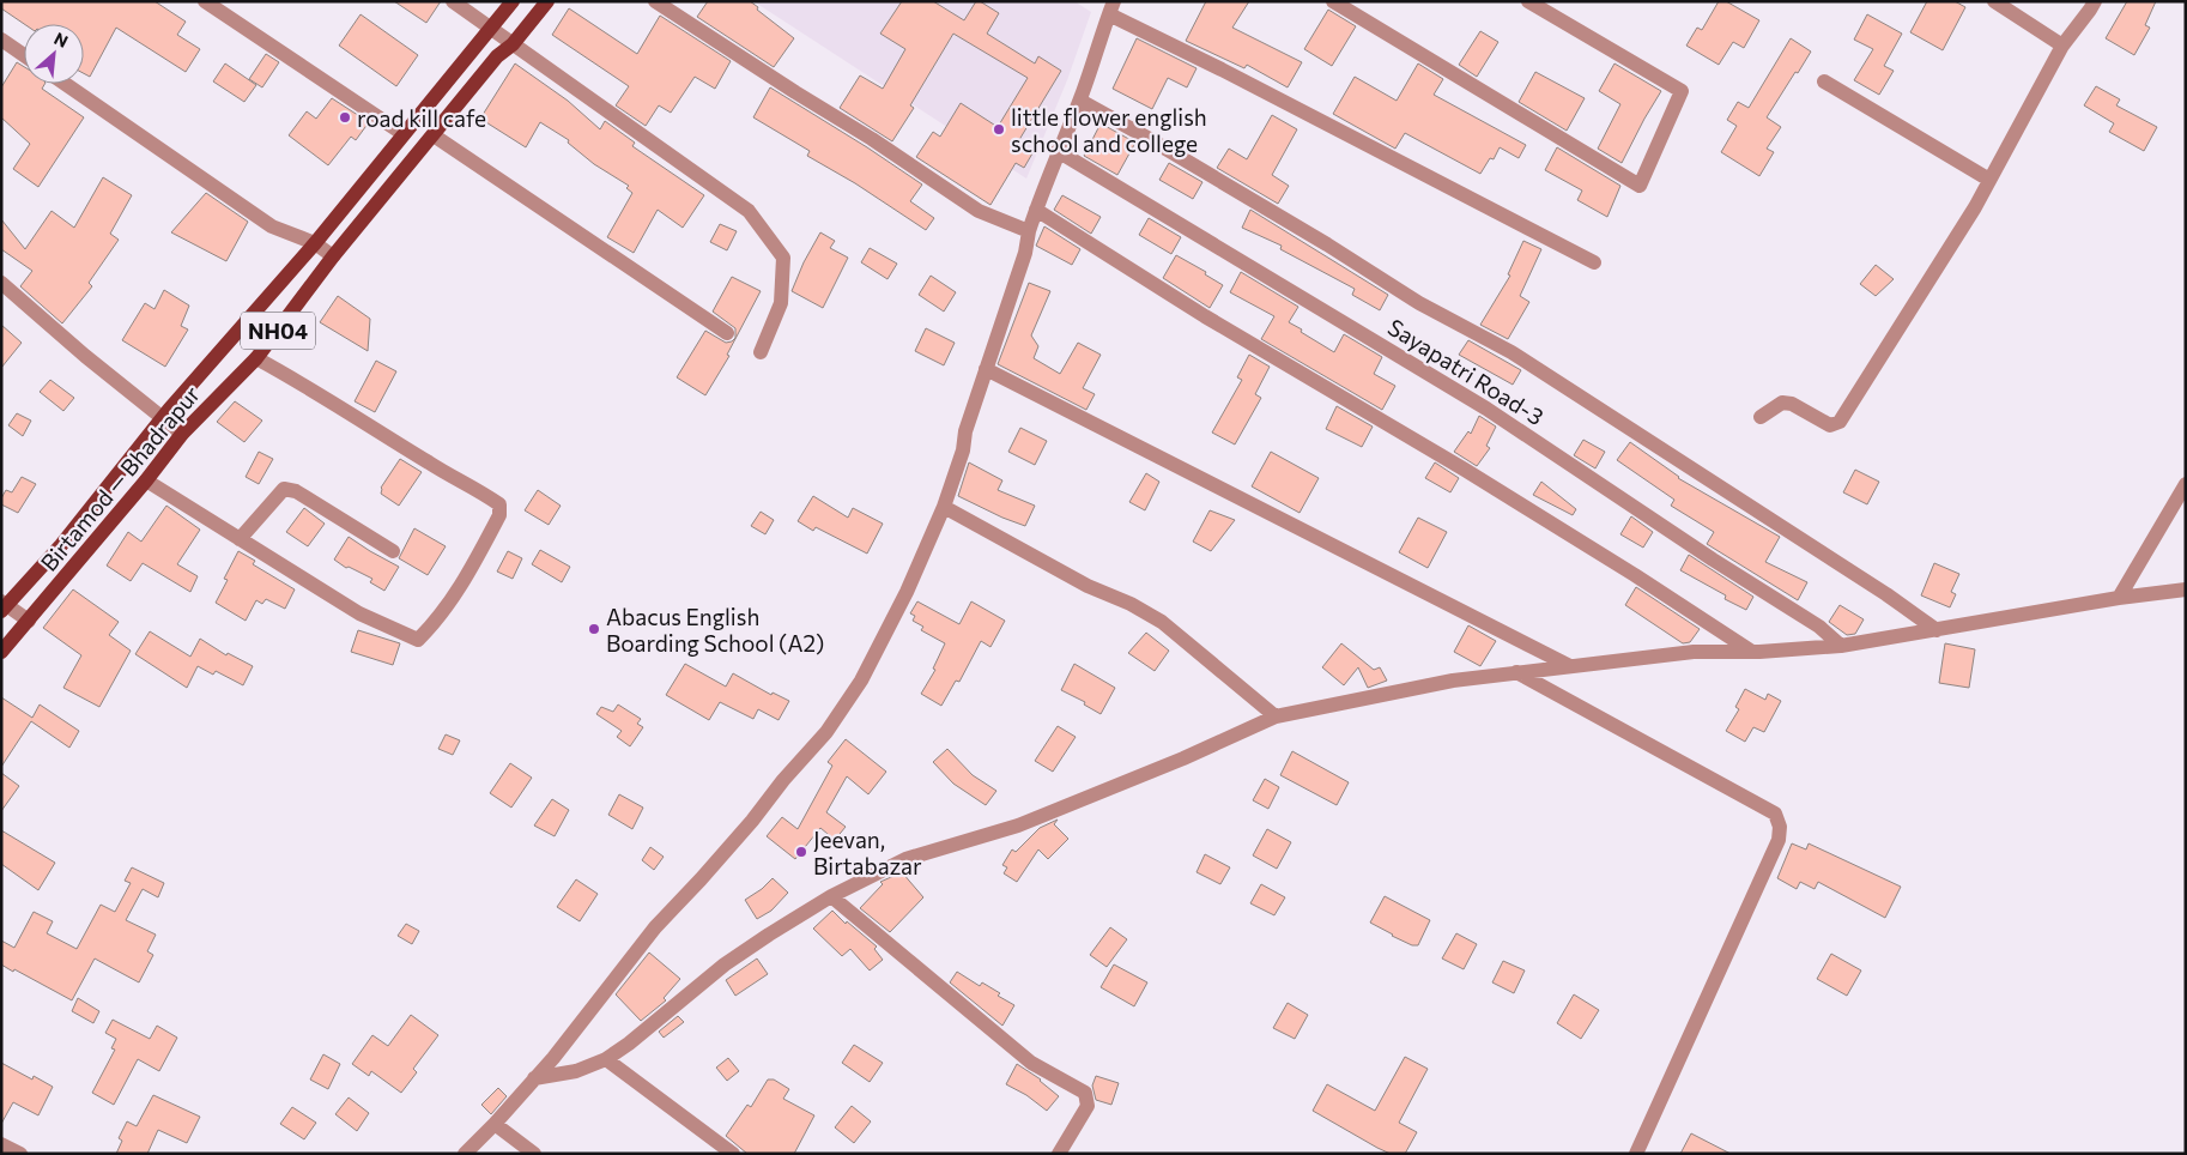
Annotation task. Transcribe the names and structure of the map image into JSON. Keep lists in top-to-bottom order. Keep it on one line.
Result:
{"streets":{"main road":["NH04","Birtamod — Bhadrapur"],"street":["Sayapatri Road-3"]},"places":["road kill cafe","little flower english school and college","Abacus English Boarding School (A2)","Jeevan, Birtabazar"],"north":"top right"}
